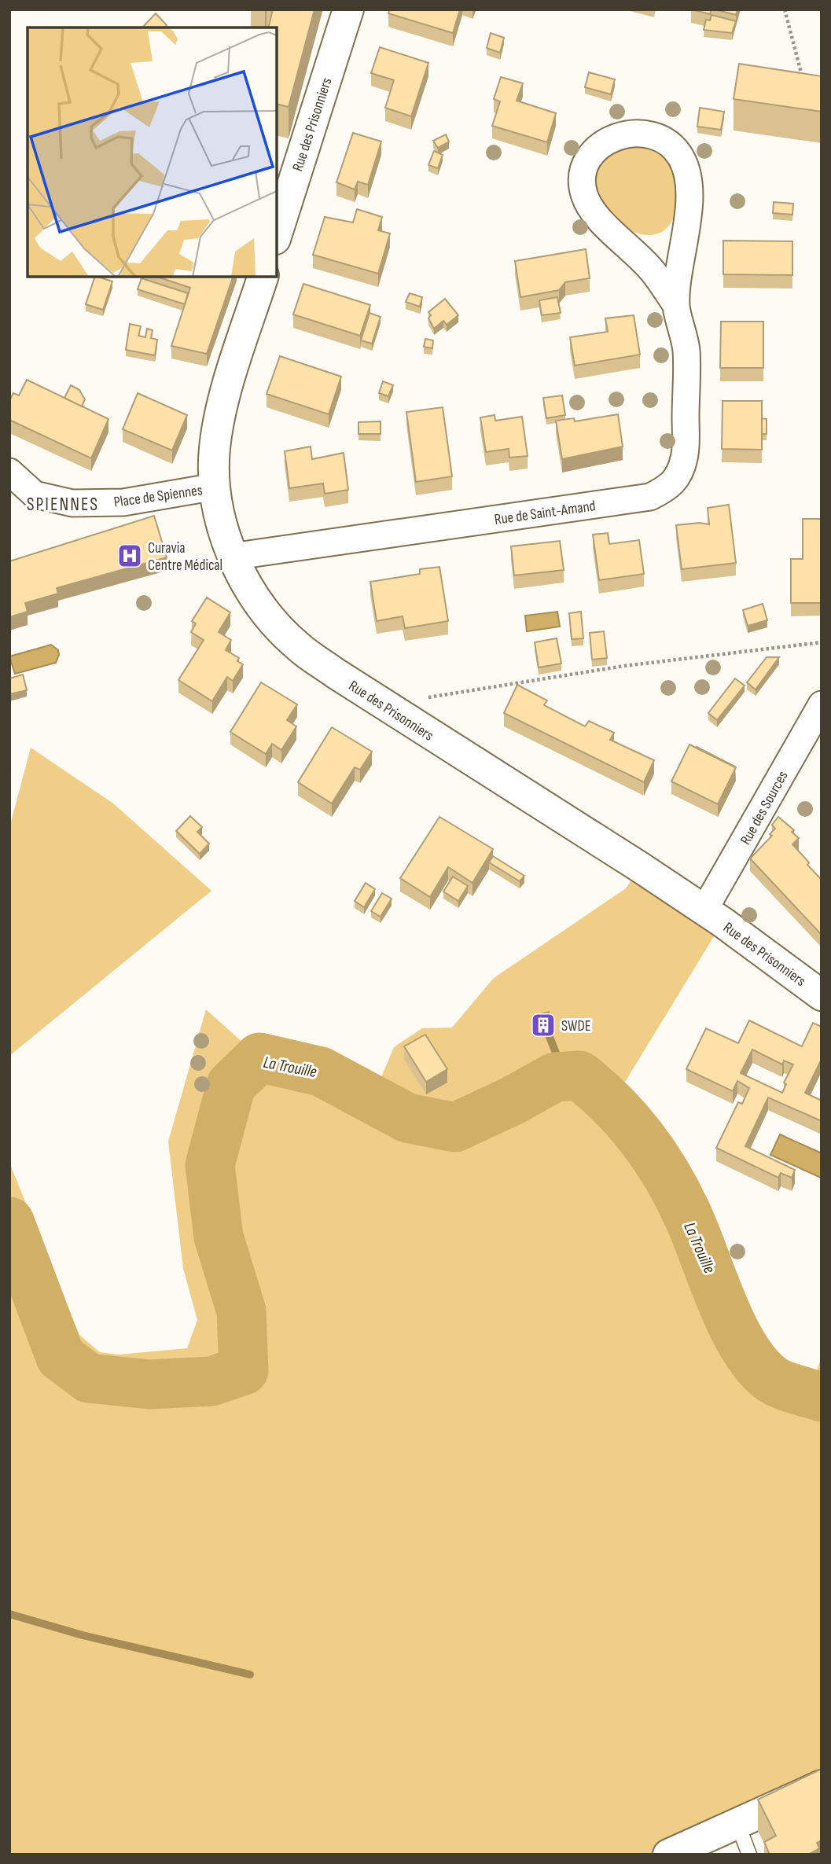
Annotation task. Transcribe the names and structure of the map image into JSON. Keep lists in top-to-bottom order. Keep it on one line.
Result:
{"streets":{"street":["Rue des Prisonniers","Place de Spiennes","Rue de Saint-Amand","Rue des Sources"]},"crossings":[["Rue des Prisonniers","Place de Spiennes"],["Rue des Prisonniers","Rue de Saint-Amand"],["Rue des Prisonniers","Rue des Sources"]],"districts":["SPIENNES"],"water":["La Trouille"],"places":{"hospital":["Curavia Centre Médical"],"building":["SWDE"]}}
